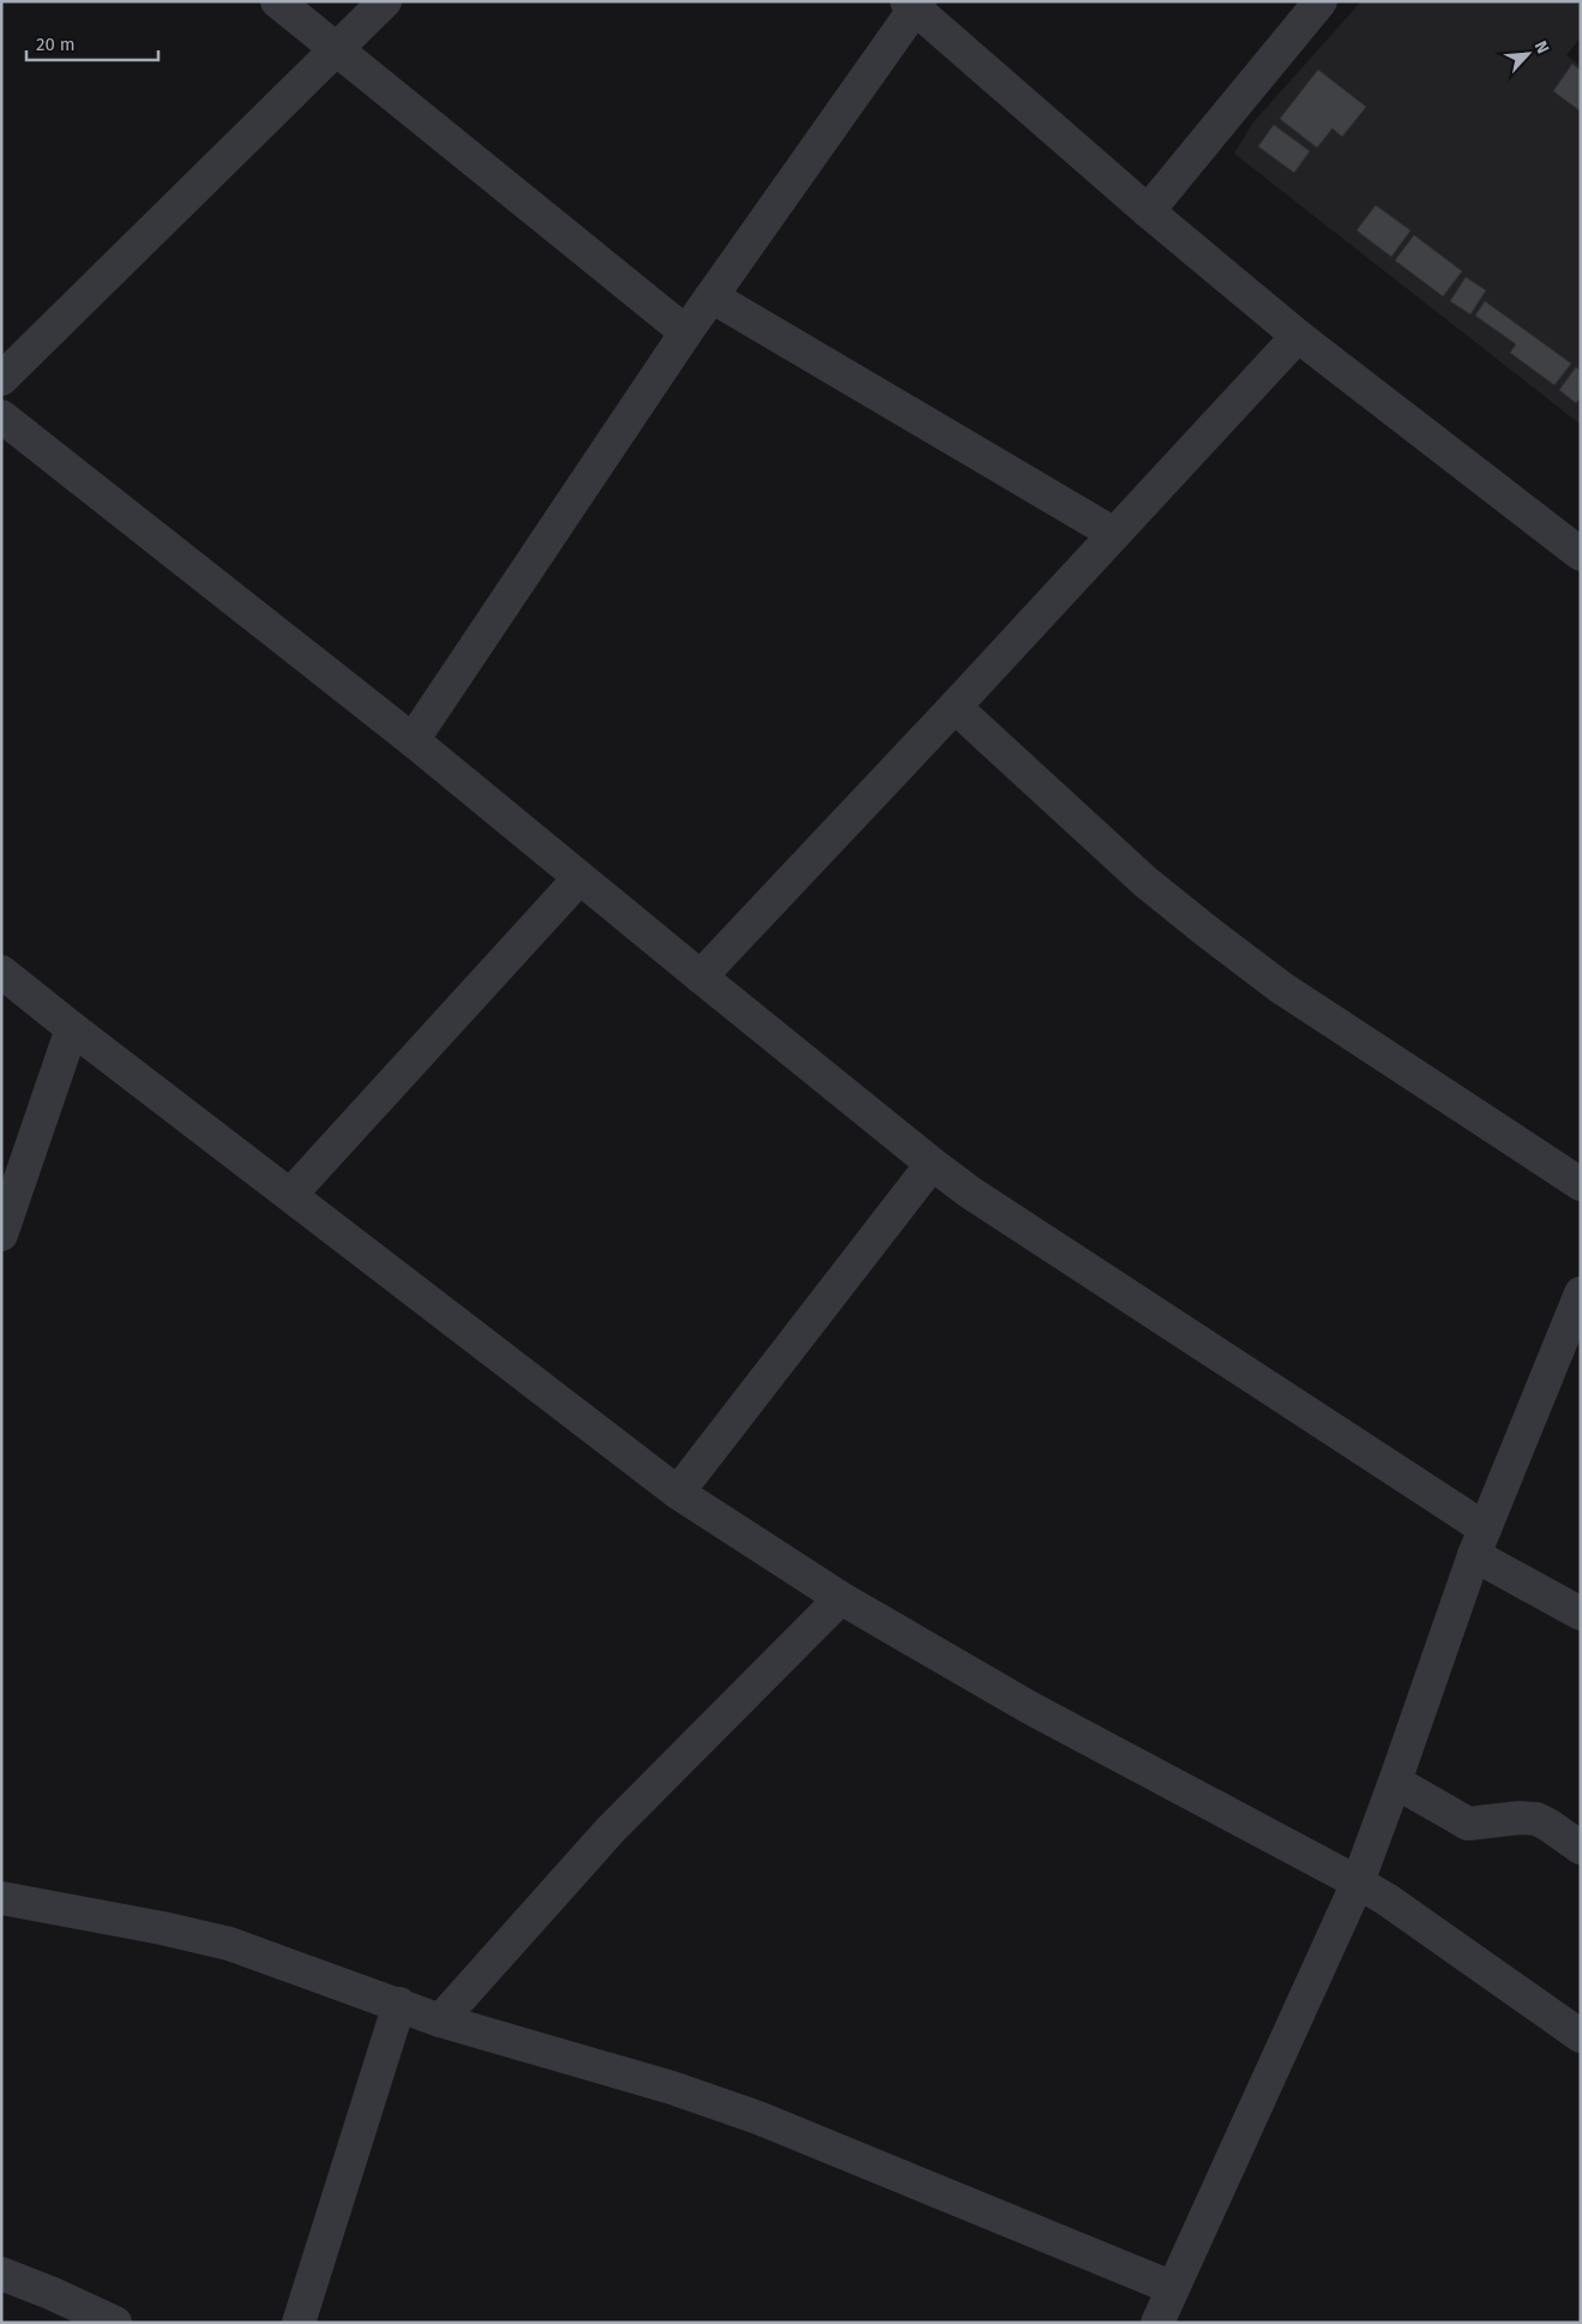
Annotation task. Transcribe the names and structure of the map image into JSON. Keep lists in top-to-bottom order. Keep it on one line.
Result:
{"scale_bar":"20 m","north":"top right"}
